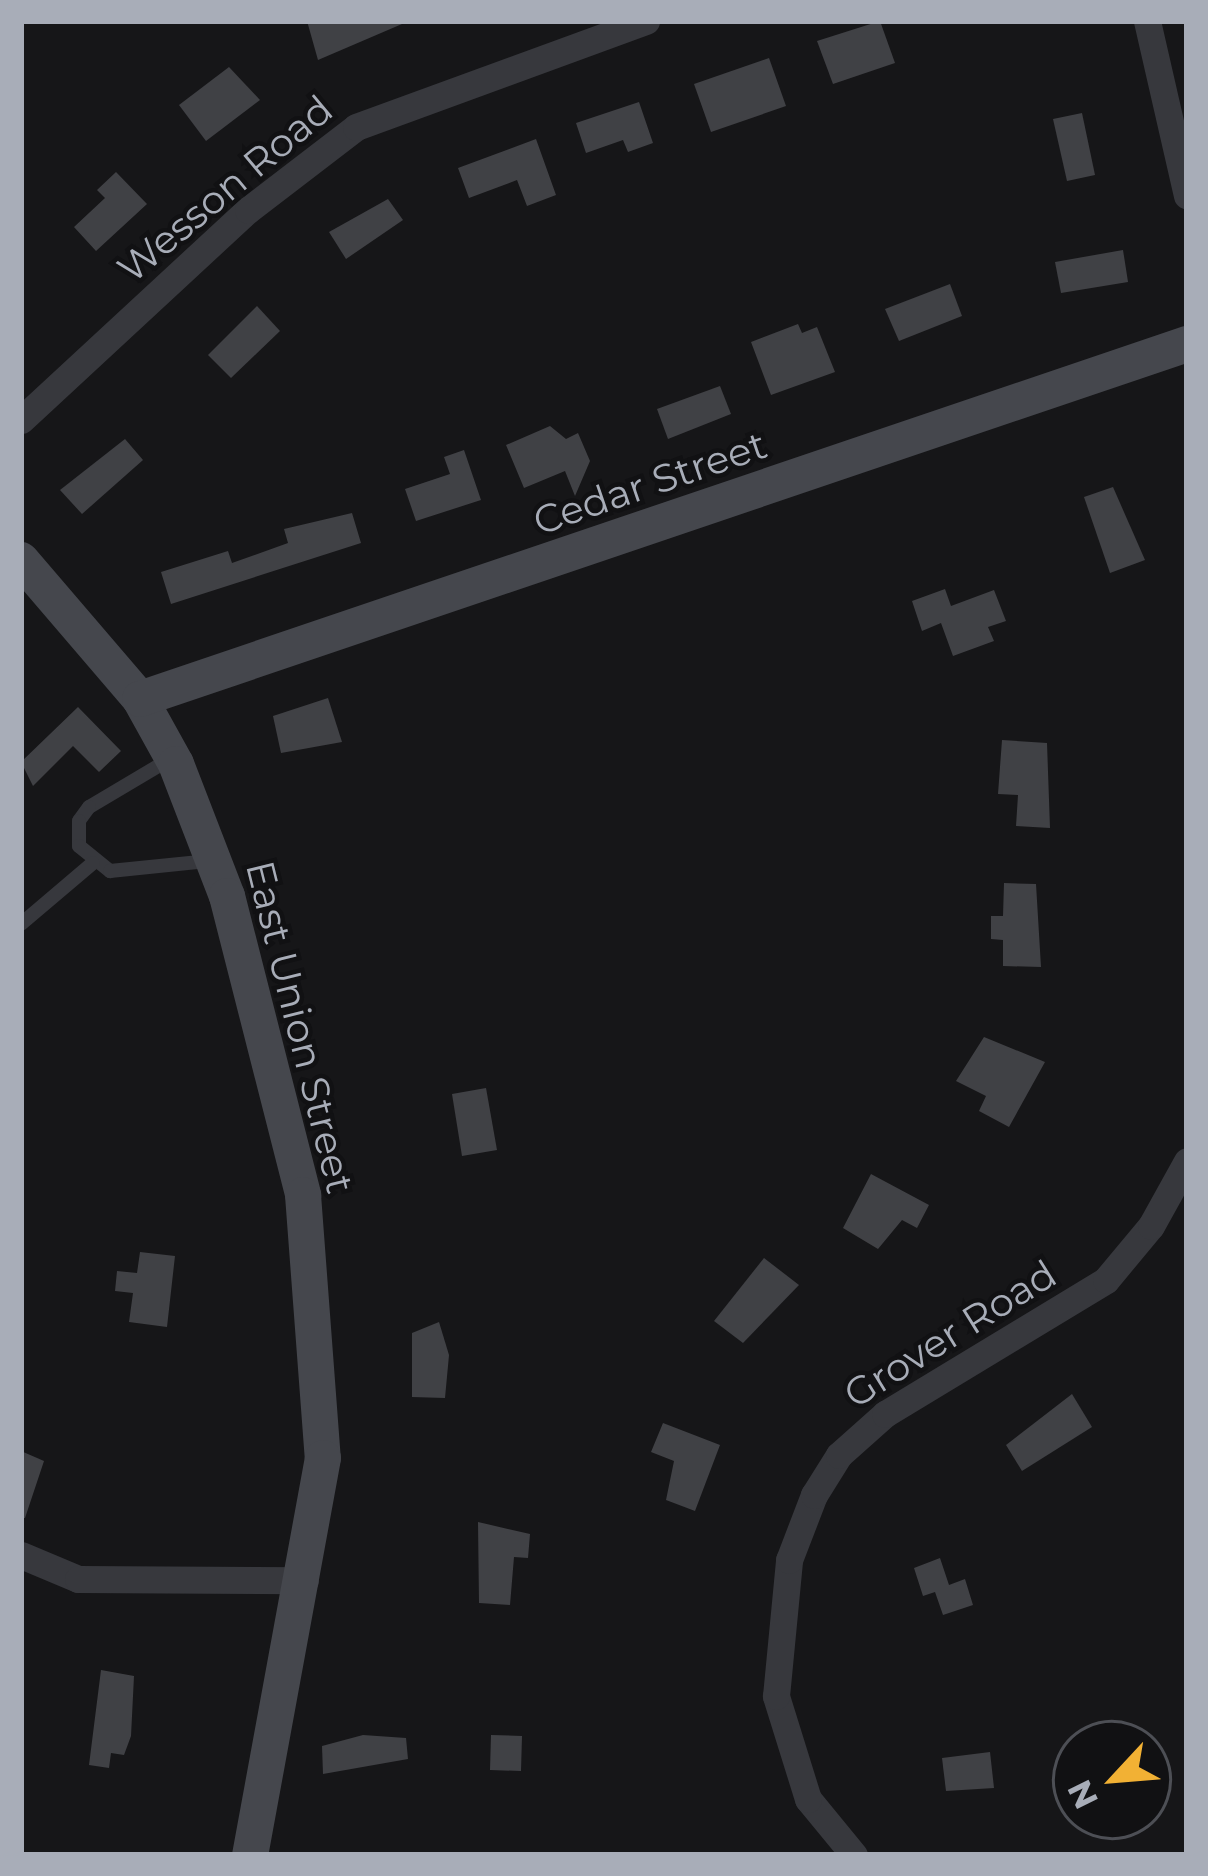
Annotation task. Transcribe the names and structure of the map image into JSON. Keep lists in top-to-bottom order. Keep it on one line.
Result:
{"streets":{"street":["Wesson Road","Cedar Street","East Union Street","Grover Road"]},"crossings":[["Cedar Street","East Union Street"]],"north":"bottom left"}
